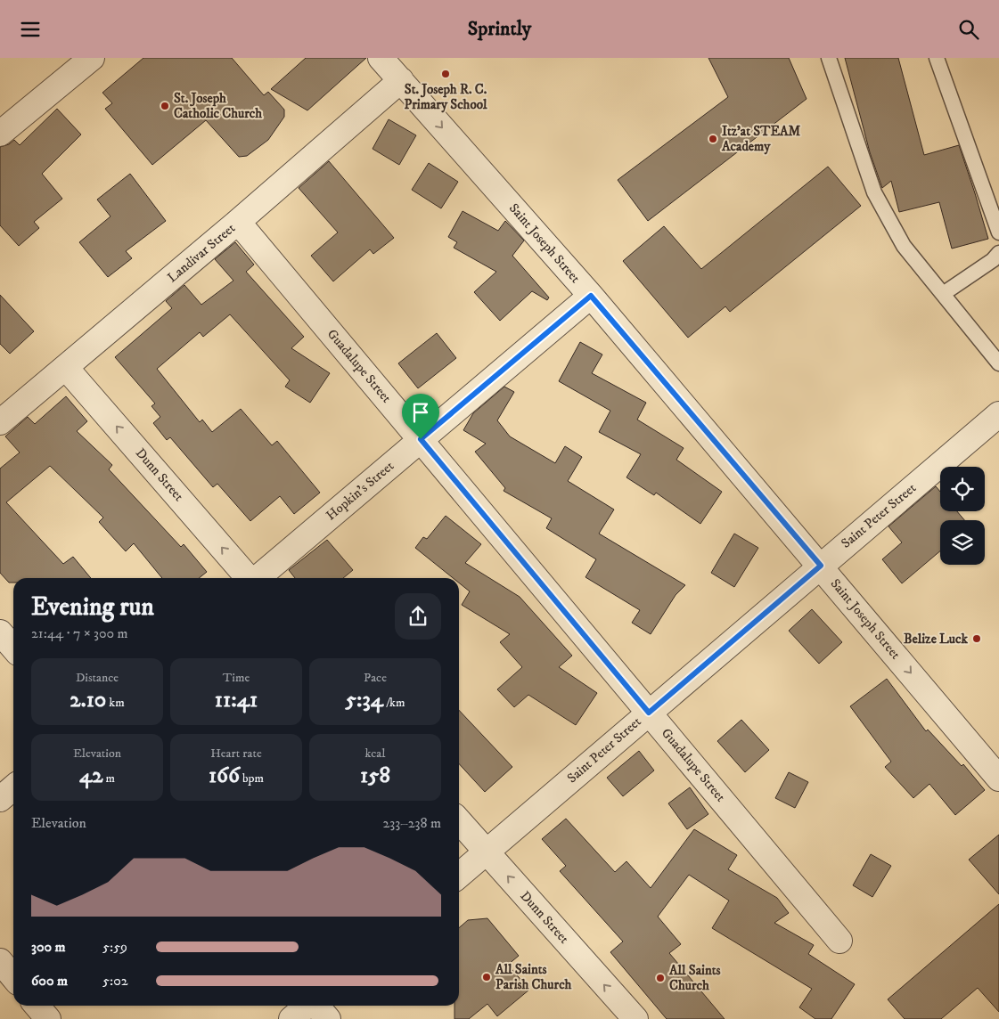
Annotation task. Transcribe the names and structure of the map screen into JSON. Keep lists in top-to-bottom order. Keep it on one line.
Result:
{"streets":{"street":["Saint Joseph Street","Landivar Street","Guadalupe Street","Dunn Street","Hopkin's Street","Saint Peter Street"]},"crossings":[["Saint Joseph Street","Landivar Street"],["Saint Joseph Street","Hopkin's Street"],["Saint Joseph Street","Saint Peter Street"],["Landivar Street","Guadalupe Street"],["Landivar Street","Dunn Street"],["Guadalupe Street","Hopkin's Street"],["Guadalupe Street","Saint Peter Street"],["Dunn Street","Saint Peter Street"]],"one_way":["Saint Joseph Street","Dunn Street"],"places":["St. Joseph R. C. Primary School","St. Joseph Catholic Church","Itz'at STEAM Academy","Belize Luck","All Saints Parish Church","All Saints Church"],"page":{"header":"Sprintly","heading":["Evening run","21:44 · 7 × 300 m"],"stats":[["Distance","2.10 km"],["Time","11:41"],["Pace","5:34 /km"],["Elevation","42 m"],["Heart rate","166 bpm"],["kcal","158"]],"chart":["Elevation","233–238 m"],"list":[{"name":"300 m","note":"5:59"},{"name":"600 m","note":"5:02"}]}}
